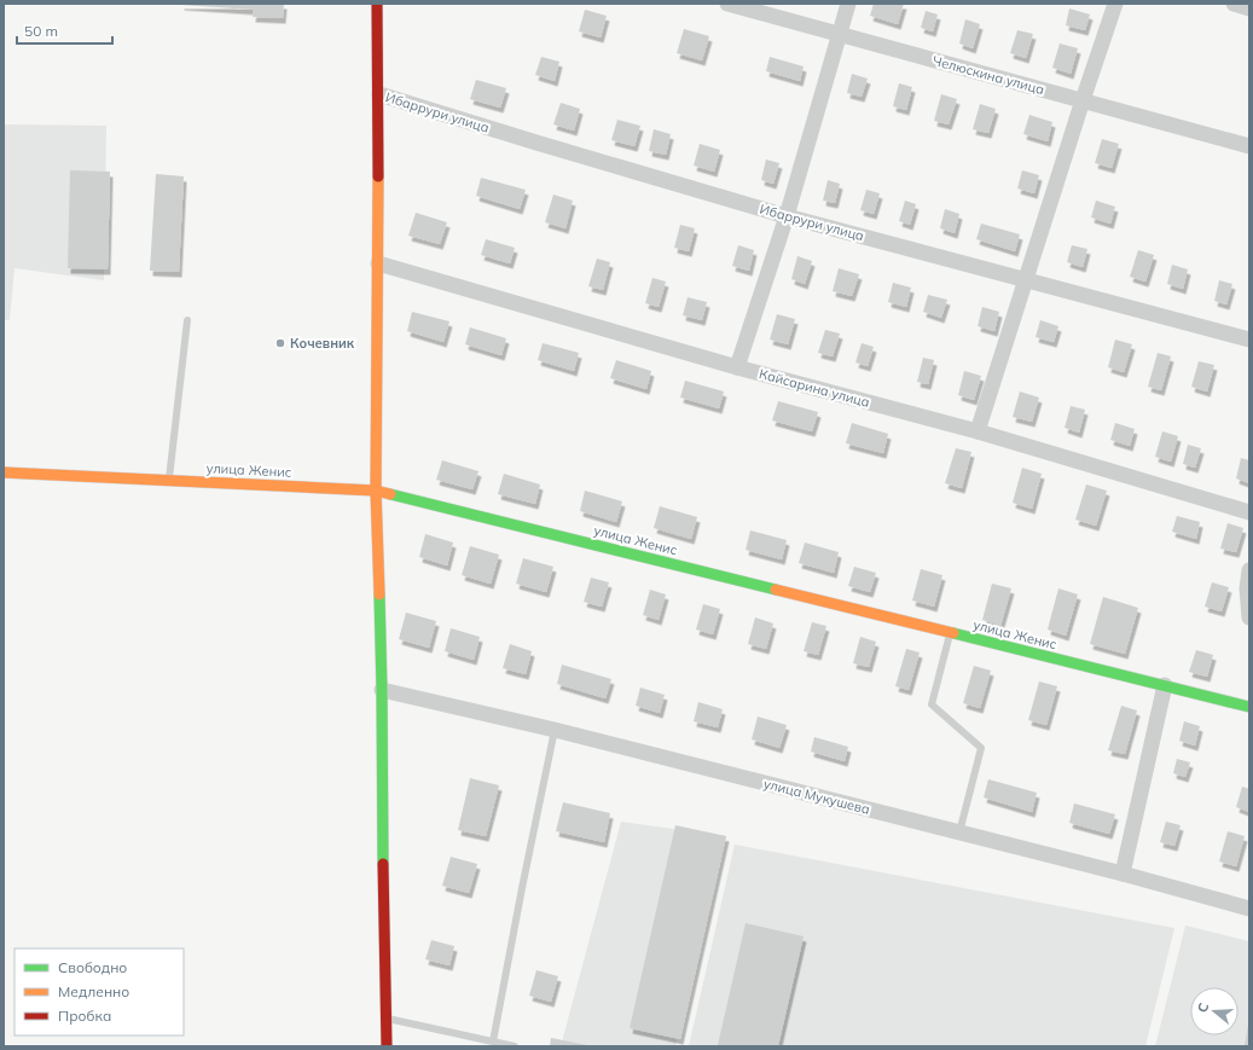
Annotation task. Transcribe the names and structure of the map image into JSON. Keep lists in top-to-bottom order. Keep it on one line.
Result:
{"streets":{"street":["Челюскина улица","Ибаррури улица","Кайсарина улица","улица Женис","улица Мукушева"]},"places":["Кочевник"],"legend":["Свободно","Медленно","Пробка"],"scale_bar":"50 m","north":"left"}
